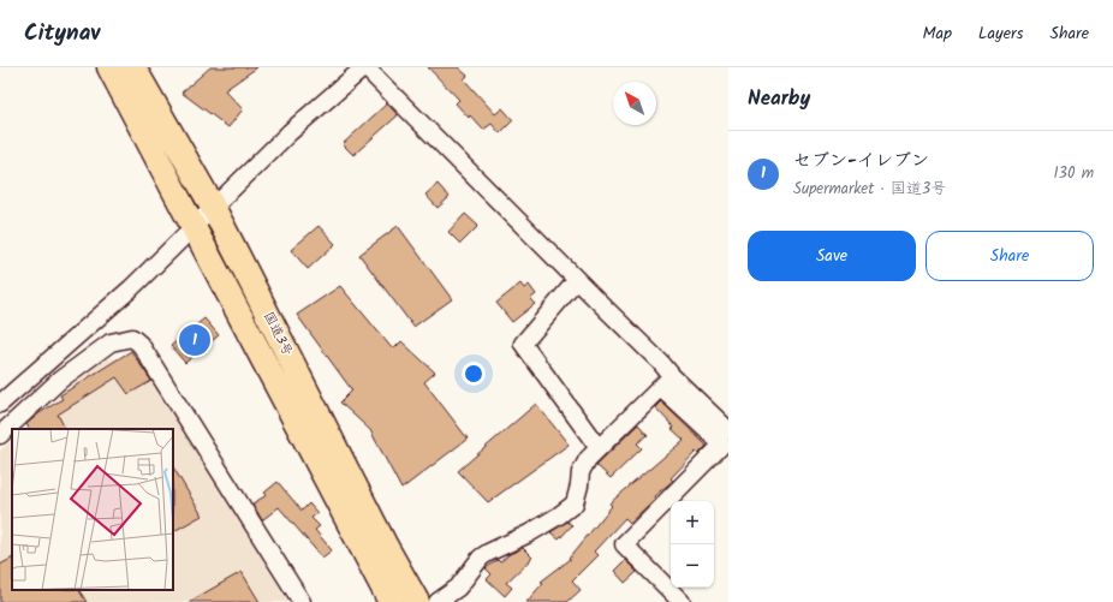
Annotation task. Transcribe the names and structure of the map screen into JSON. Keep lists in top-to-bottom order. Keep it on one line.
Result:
{"streets":{"highway":["国道3号"]},"north":"top left","page":{"header":"Citynav","nav":["Map","Layers","Share"],"heading":"Nearby","list":[{"mark":"1","name":"セブン-イレブン","note":"Supermarket · 国道3号","value":"130 m"}],"buttons":["Save","Share"],"pins":"1","map_buttons":["+","−"]}}
